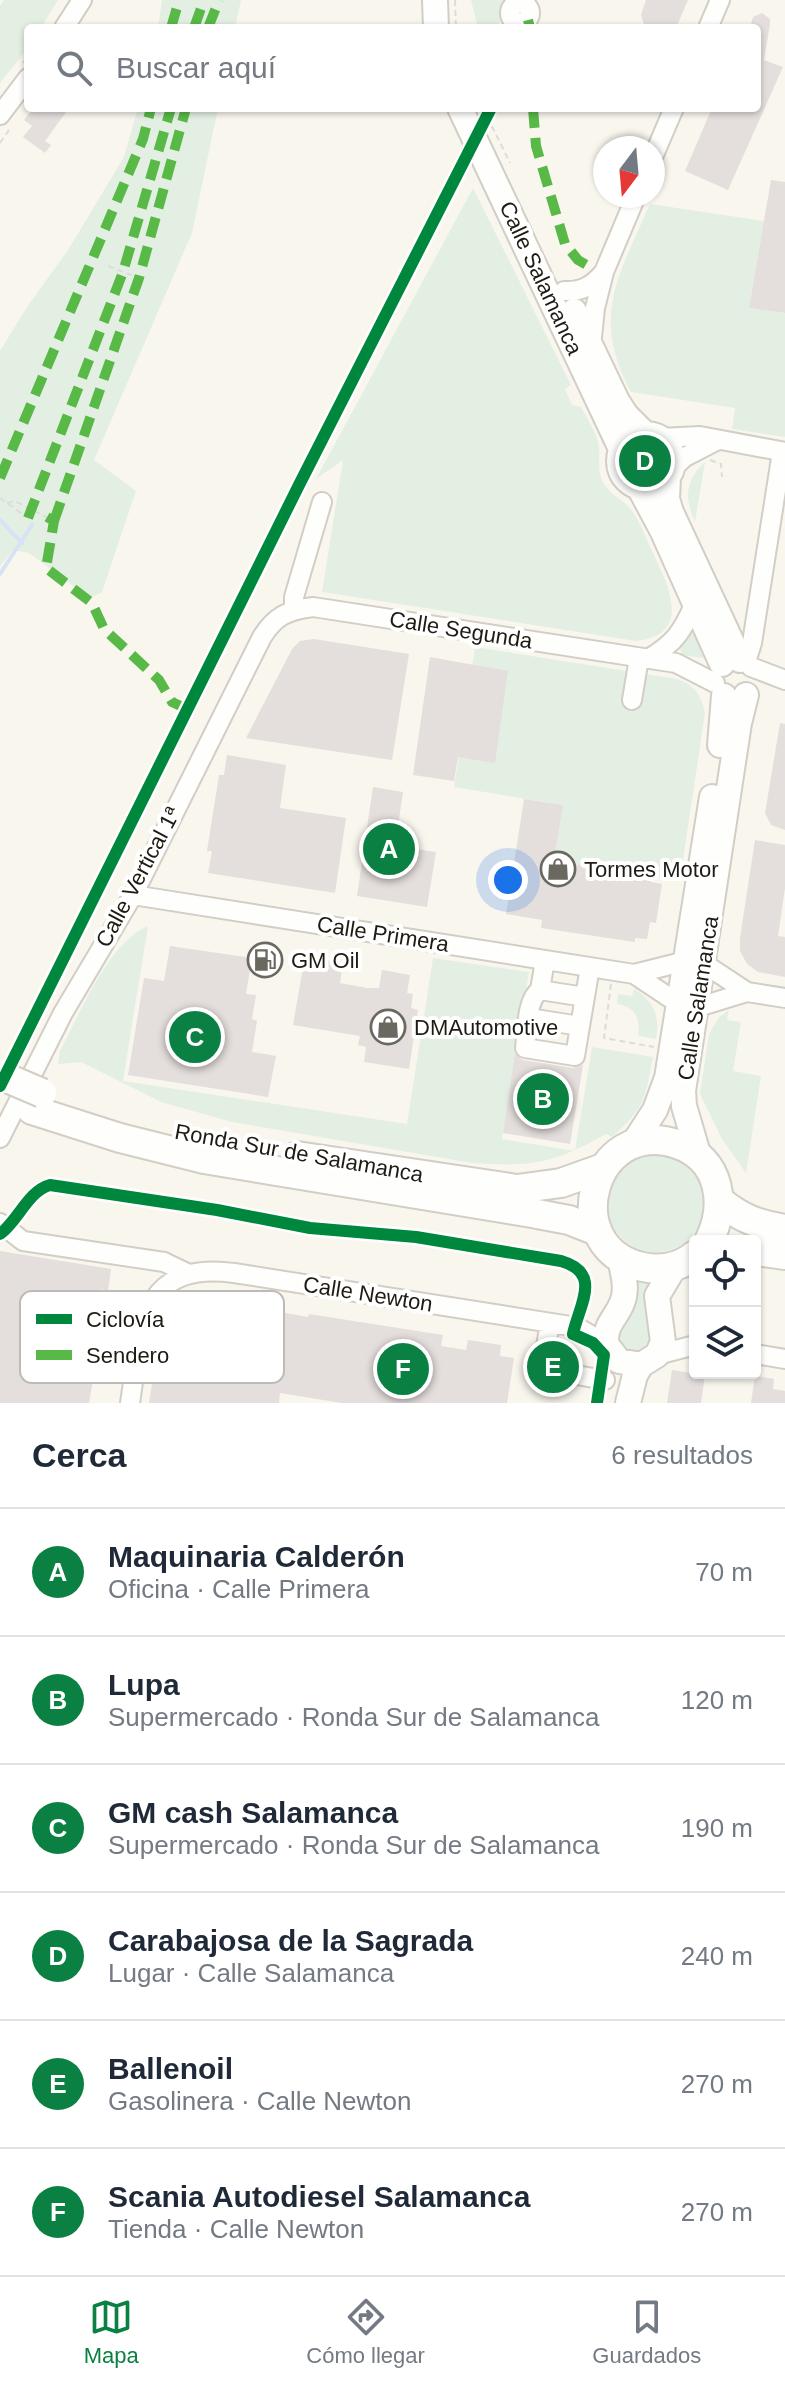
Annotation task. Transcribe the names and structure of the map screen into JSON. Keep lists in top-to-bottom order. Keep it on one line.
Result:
{"streets":{"highway":["Ronda Sur de Salamanca"],"main road":["Calle Salamanca"],"street":["Calle Segunda","Calle Vertical 1ª","Calle Primera","Calle Newton"]},"crossings":[["Calle Salamanca","Calle Segunda"],["Calle Salamanca","Calle Primera"],["Calle Salamanca","Ronda Sur de Salamanca"],["Calle Segunda","Calle Vertical 1ª"],["Calle Vertical 1ª","Calle Primera"]],"places":{"shop":["Tormes Motor","DMAutomotive"],"fuel station":["GM Oil"]},"legend":["Ciclovía","Sendero"],"north":"bottom","page":{"search":"Buscar aquí","pins":["D","A","C","B","E","F"],"heading":["Cerca","6 resultados"],"list":[{"mark":"A","name":"Maquinaria Calderón","note":"Oficina · Calle Primera","value":"70 m"},{"mark":"B","name":"Lupa","note":"Supermercado · Ronda Sur de Salamanca","value":"120 m"},{"mark":"C","name":"GM cash Salamanca","note":"Supermercado · Ronda Sur de Salamanca","value":"190 m"},{"mark":"D","name":"Carabajosa de la Sagrada","note":"Lugar · Calle Salamanca","value":"240 m"},{"mark":"E","name":"Ballenoil","note":"Gasolinera · Calle Newton","value":"270 m"},{"mark":"F","name":"Scania Autodiesel Salamanca","note":"Tienda · Calle Newton","value":"270 m"}],"nav":["Mapa","Cómo llegar","Guardados"]}}
